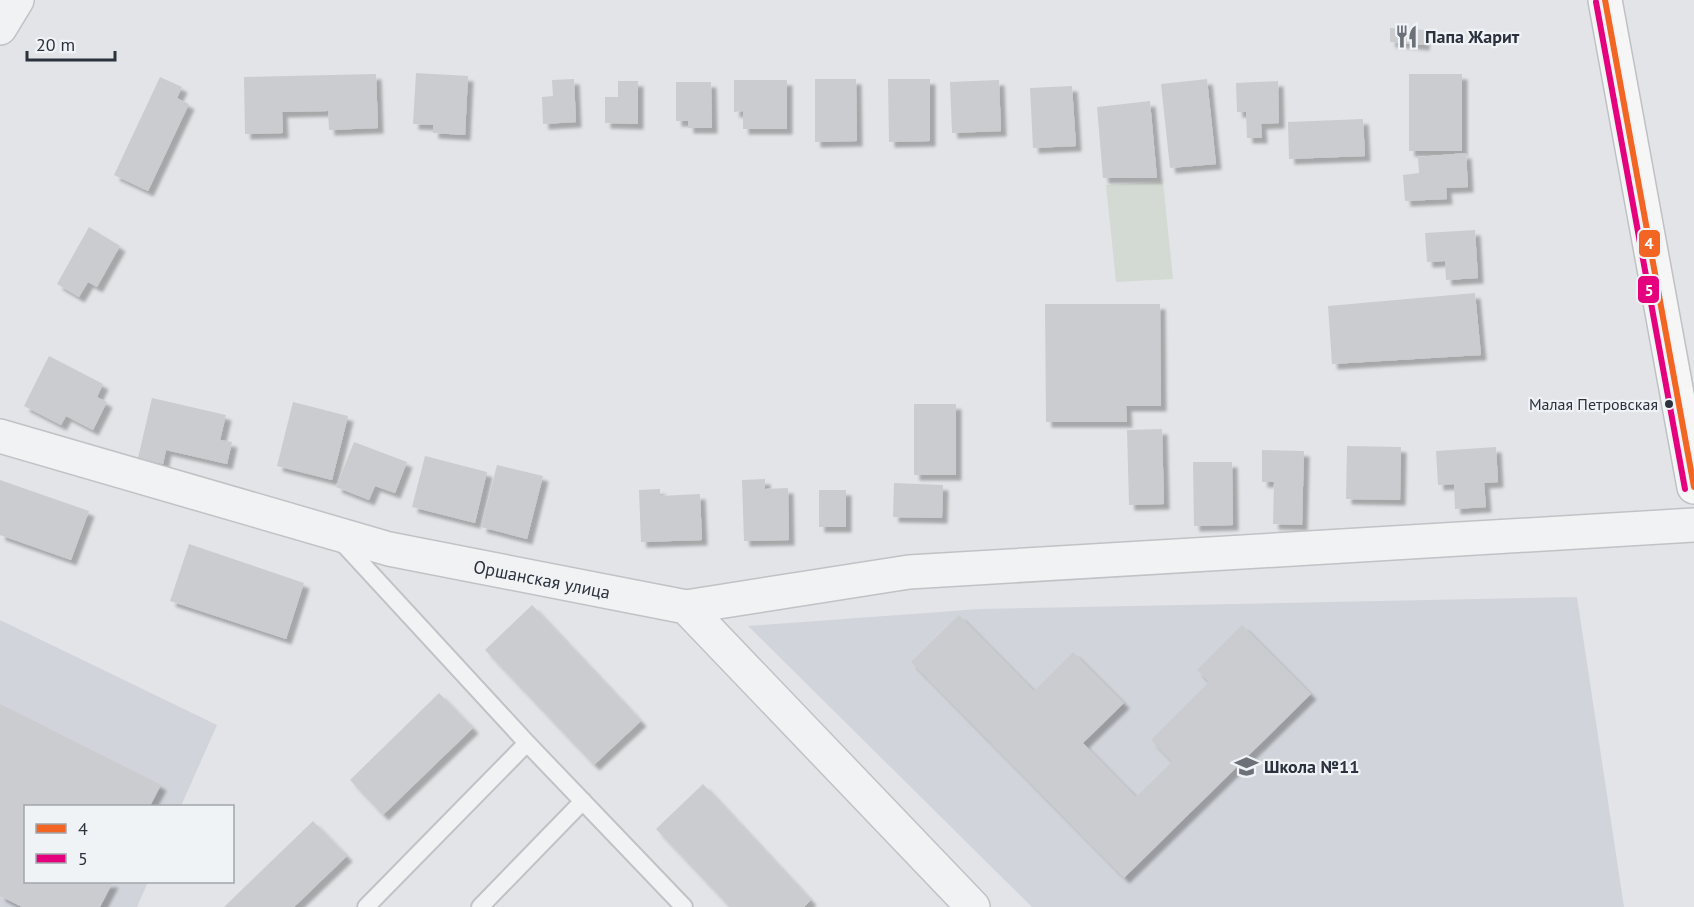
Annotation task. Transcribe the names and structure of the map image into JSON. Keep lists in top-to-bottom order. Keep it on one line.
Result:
{"streets":{"street":["Оршанская улица"]},"places":{"restaurant":["Папа Жарит"],"other":["Малая Петровская"],"school or university":["Школа №11"]},"lines":["transit line 4","transit line 5"],"legend":["4","5"],"scale_bar":"20 m"}
